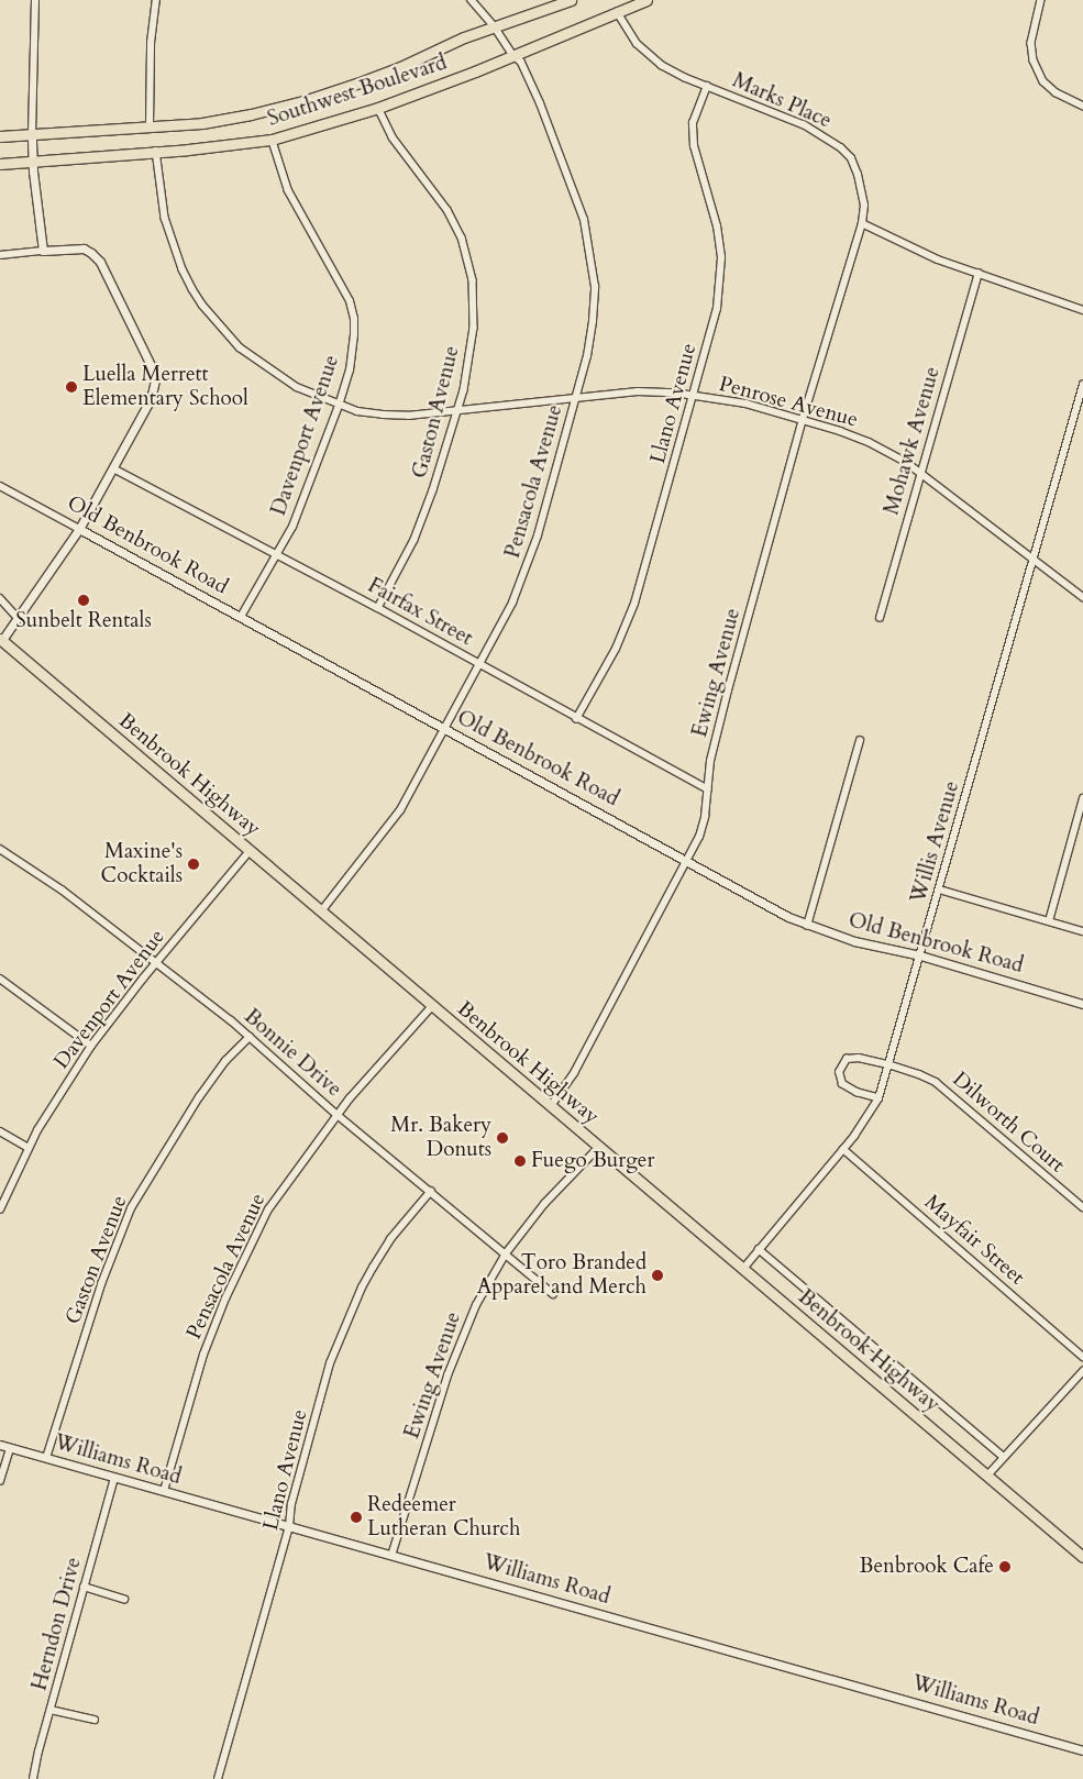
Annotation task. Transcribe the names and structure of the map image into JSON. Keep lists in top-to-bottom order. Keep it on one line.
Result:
{"streets":{"main road":["Southwest Boulevard","Benbrook Highway"],"street":["Marks Place","Penrose Avenue","Llano Avenue","Gaston Avenue","Davenport Avenue","Mohawk Avenue","Pensacola Avenue","Old Benbrook Road","Fairfax Street","Ewing Avenue","Willis Avenue","Bonnie Drive","Dilworth Court","Mayfair Street","Williams Road","Herndon Drive"]},"crossings":[["Southwest Boulevard","Marks Place"],["Southwest Boulevard","Penrose Avenue"],["Southwest Boulevard","Gaston Avenue"],["Southwest Boulevard","Davenport Avenue"],["Southwest Boulevard","Pensacola Avenue"],["Marks Place","Llano Avenue"],["Marks Place","Ewing Avenue"],["Penrose Avenue","Llano Avenue"],["Penrose Avenue","Gaston Avenue"],["Penrose Avenue","Davenport Avenue"],["Penrose Avenue","Mohawk Avenue"],["Penrose Avenue","Pensacola Avenue"],["Penrose Avenue","Ewing Avenue"],["Penrose Avenue","Willis Avenue"],["Llano Avenue","Fairfax Street"],["Llano Avenue","Bonnie Drive"],["Llano Avenue","Williams Road"],["Gaston Avenue","Fairfax Street"],["Gaston Avenue","Bonnie Drive"],["Gaston Avenue","Williams Road"],["Davenport Avenue","Old Benbrook Road"],["Davenport Avenue","Fairfax Street"],["Davenport Avenue","Benbrook Highway"],["Davenport Avenue","Bonnie Drive"],["Pensacola Avenue","Old Benbrook Road"],["Pensacola Avenue","Fairfax Street"],["Pensacola Avenue","Benbrook Highway"],["Pensacola Avenue","Bonnie Drive"],["Pensacola Avenue","Williams Road"],["Old Benbrook Road","Ewing Avenue"],["Old Benbrook Road","Willis Avenue"],["Fairfax Street","Ewing Avenue"],["Ewing Avenue","Benbrook Highway"],["Ewing Avenue","Bonnie Drive"],["Ewing Avenue","Williams Road"],["Benbrook Highway","Willis Avenue"],["Willis Avenue","Dilworth Court"],["Willis Avenue","Mayfair Street"],["Williams Road","Herndon Drive"]],"places":["Luella Merrett Elementary School","Sunbelt Rentals","Maxine's Cocktails","Mr. Bakery Donuts","Fuego Burger","Toro Branded Apparel and Merch","Redeemer Lutheran Church","Benbrook Cafe"]}
